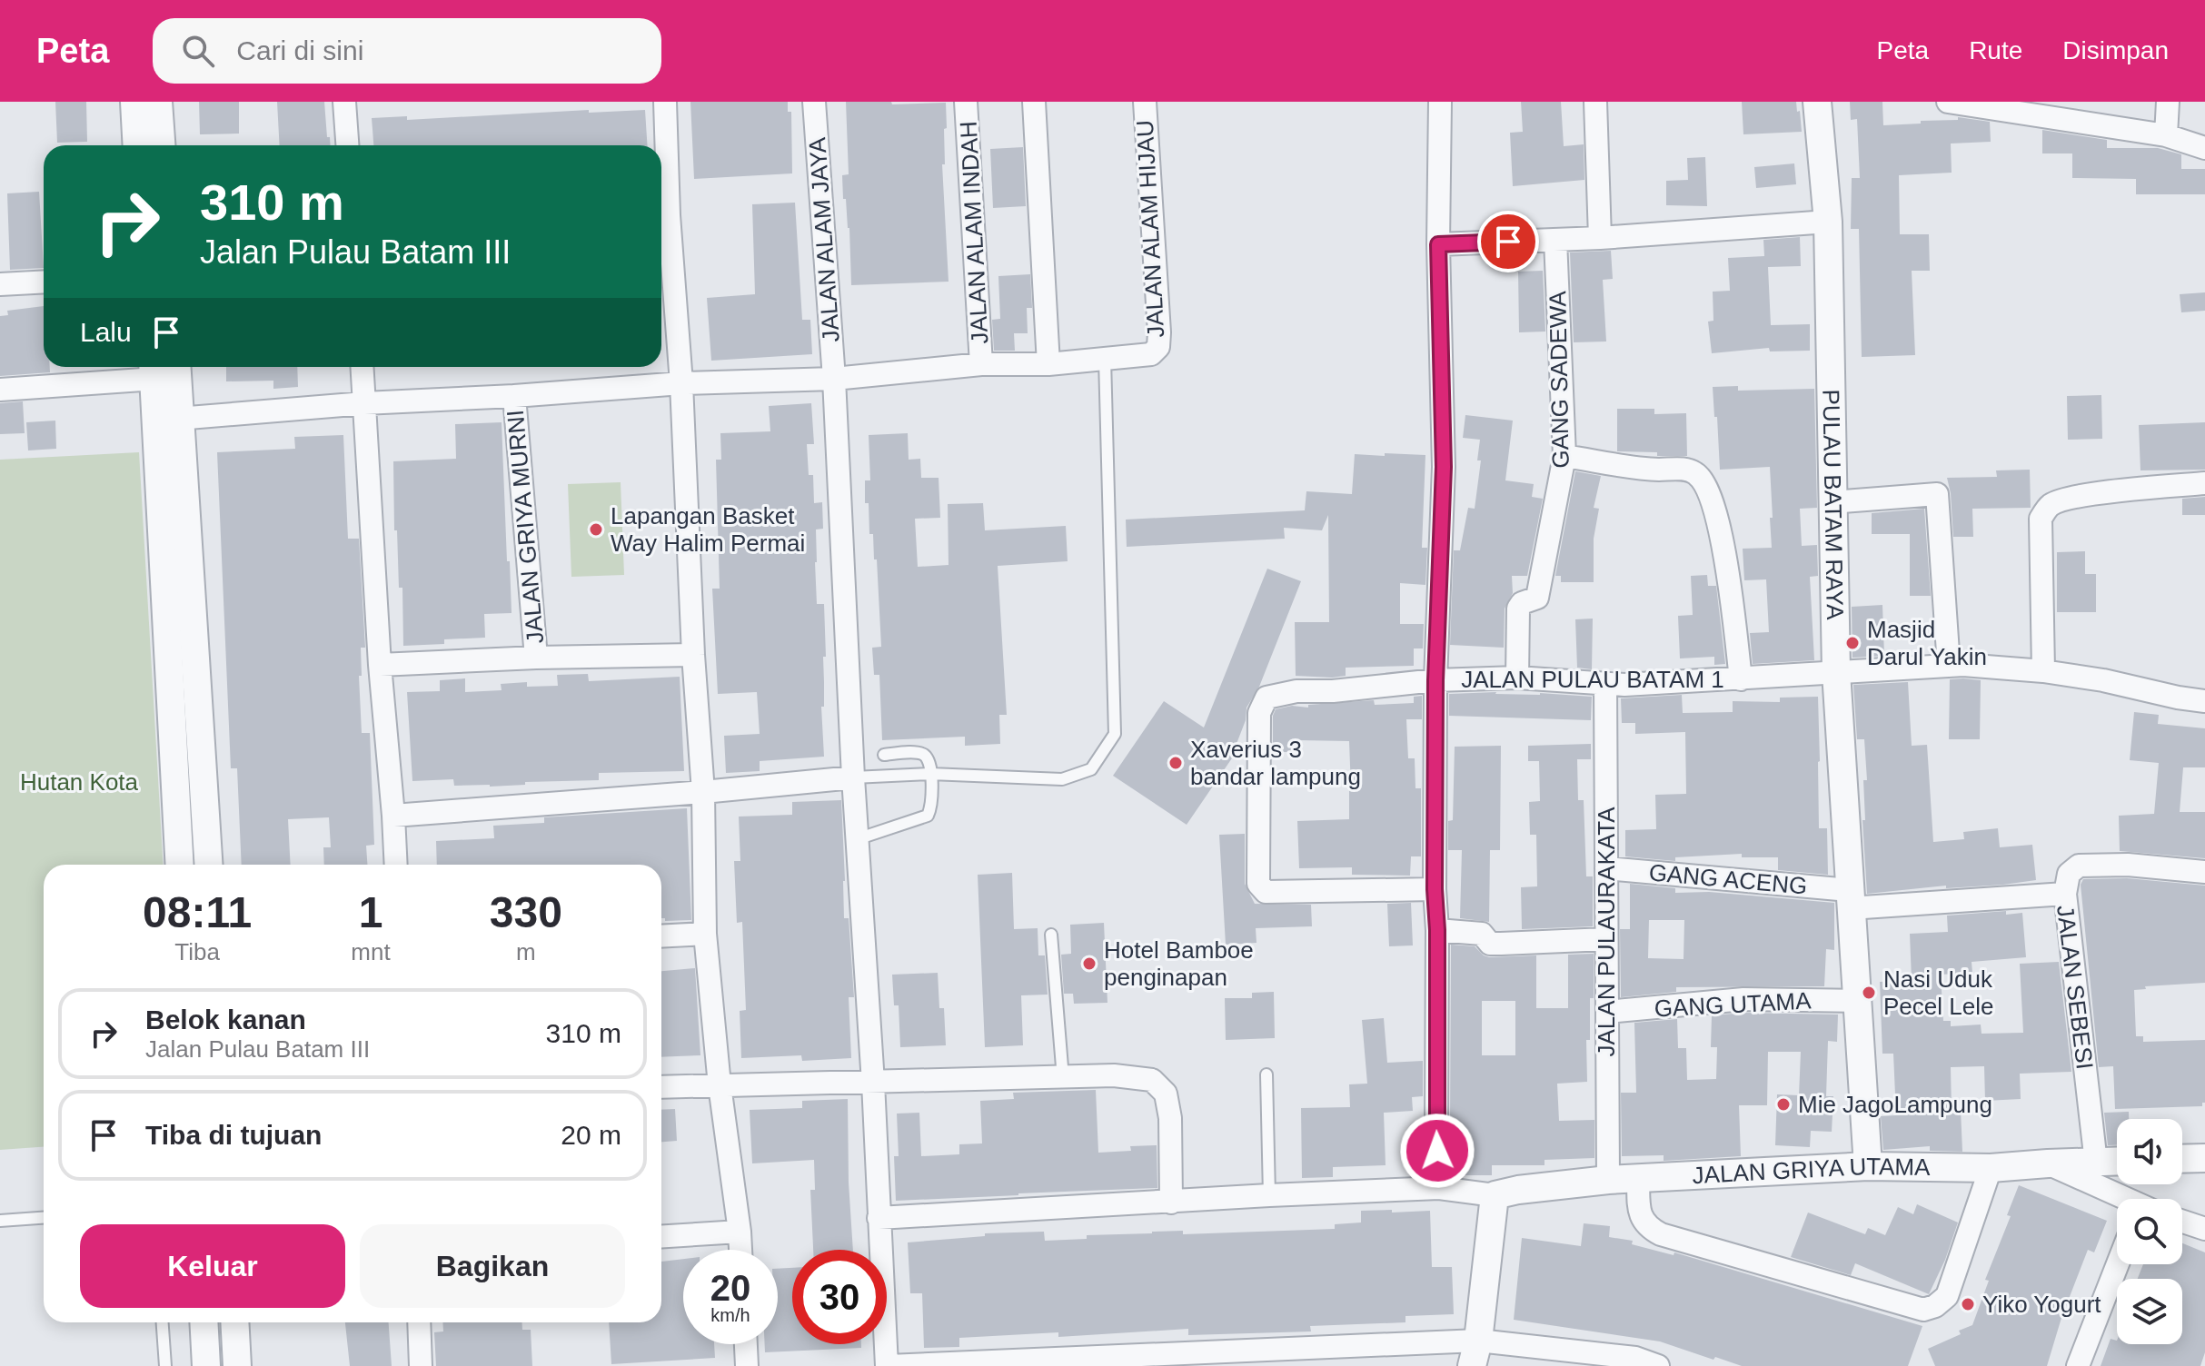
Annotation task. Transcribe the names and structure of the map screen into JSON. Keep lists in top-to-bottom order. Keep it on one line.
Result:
{"streets":{"street":["JALAN ALAM HIJAU","JALAN ALAM INDAH","JALAN ALAM JAYA","GANG SADEWA","PULAU BATAM RAYA","JALAN GRIYA MURNI","JALAN PULAU BATAM 1","GANG ACENG","JALAN PULAURAKATA","JALAN SEBESI","GANG UTAMA","JALAN GRIYA UTAMA"]},"crossings":[["GANG SADEWA","JALAN PULAU BATAM 1"],["PULAU BATAM RAYA","JALAN PULAU BATAM 1"],["PULAU BATAM RAYA","GANG ACENG"],["PULAU BATAM RAYA","JALAN SEBESI"],["PULAU BATAM RAYA","GANG UTAMA"],["PULAU BATAM RAYA","JALAN GRIYA UTAMA"],["JALAN PULAU BATAM 1","JALAN PULAURAKATA"],["GANG ACENG","JALAN PULAURAKATA"],["GANG ACENG","JALAN SEBESI"],["JALAN PULAURAKATA","GANG UTAMA"],["JALAN PULAURAKATA","JALAN GRIYA UTAMA"],["JALAN SEBESI","JALAN GRIYA UTAMA"]],"parks":["Hutan Kota"],"places":["Lapangan Basket Way Halim Permai","Masjid Darul Yakin","Xaverius 3 bandar lampung","Hotel Bamboe penginapan","Nasi Uduk Pecel Lele","Mie JagoLampung","Yiko Yogurt"],"page":{"header":"Peta","search":"Cari di sini","nav":["Peta","Rute","Disimpan"],"turn":["310 m","Jalan Pulau Batam III"],"then":"Lalu","eta":["08:11","Tiba","1","mnt","330","m"],"list":[{"name":"Belok kanan","note":"Jalan Pulau Batam III","value":"310 m"},{"name":"Tiba di tujuan","value":"20 m"}],"buttons":["Keluar","Bagikan"],"speed":"20 km/h","limit":"30"}}
